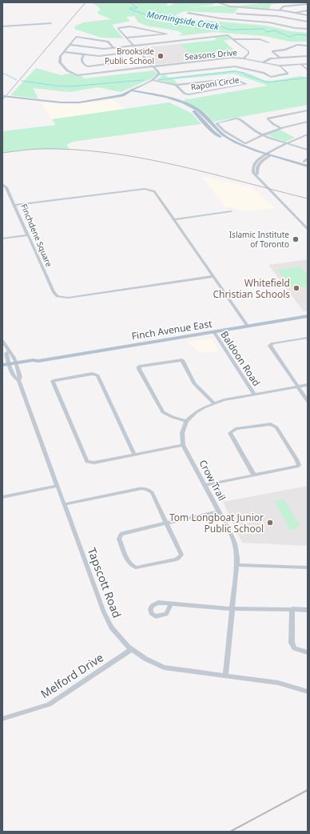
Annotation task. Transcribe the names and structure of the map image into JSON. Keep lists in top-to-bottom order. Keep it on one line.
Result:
{"streets":{"main road":["Finch Avenue East"],"street":["Seasons Drive","Raponi Circle","Finchdene Square","Baldoon Road","Crow Trail","Tapscott Road","Melford Drive"]},"crossings":[["Finchdene Square","Finch Avenue East"],["Finch Avenue East","Baldoon Road"],["Finch Avenue East","Tapscott Road"],["Crow Trail","Tapscott Road"],["Tapscott Road","Melford Drive"]],"water":["Morningside Creek"],"places":["Brookside Public School","Islamic Institute of Toronto","Whitefield Christian Schools","Tom Longboat Junior Public School"]}
